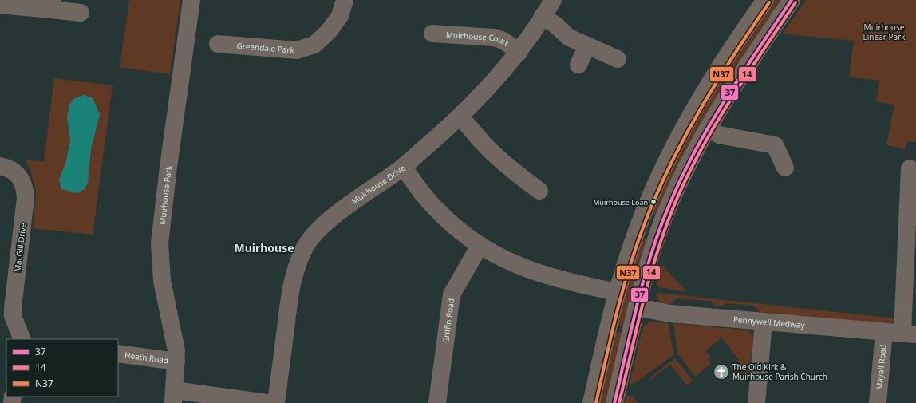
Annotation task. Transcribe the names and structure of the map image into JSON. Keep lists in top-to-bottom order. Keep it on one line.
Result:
{"streets":{"street":["Muirhouse Court","Greendale Park","Muirhouse Drive","Muirhouse Park","MacGill Drive","Griffin Road","Pennywell Medway","Heath Road","Mayall Road"]},"crossings":[["Muirhouse Court","Muirhouse Drive"],["Muirhouse Park","Heath Road"],["Pennywell Medway","Mayall Road"]],"districts":["Muirhouse"],"parks":["Muirhouse Linear Park"],"places":{"other":["Muirhouse Loan"],"church":["The Old Kirk & Muirhouse Parish Church"]},"lines":["transit line 37","transit line 14","transit line N37"],"legend":["37","14","N37"]}
